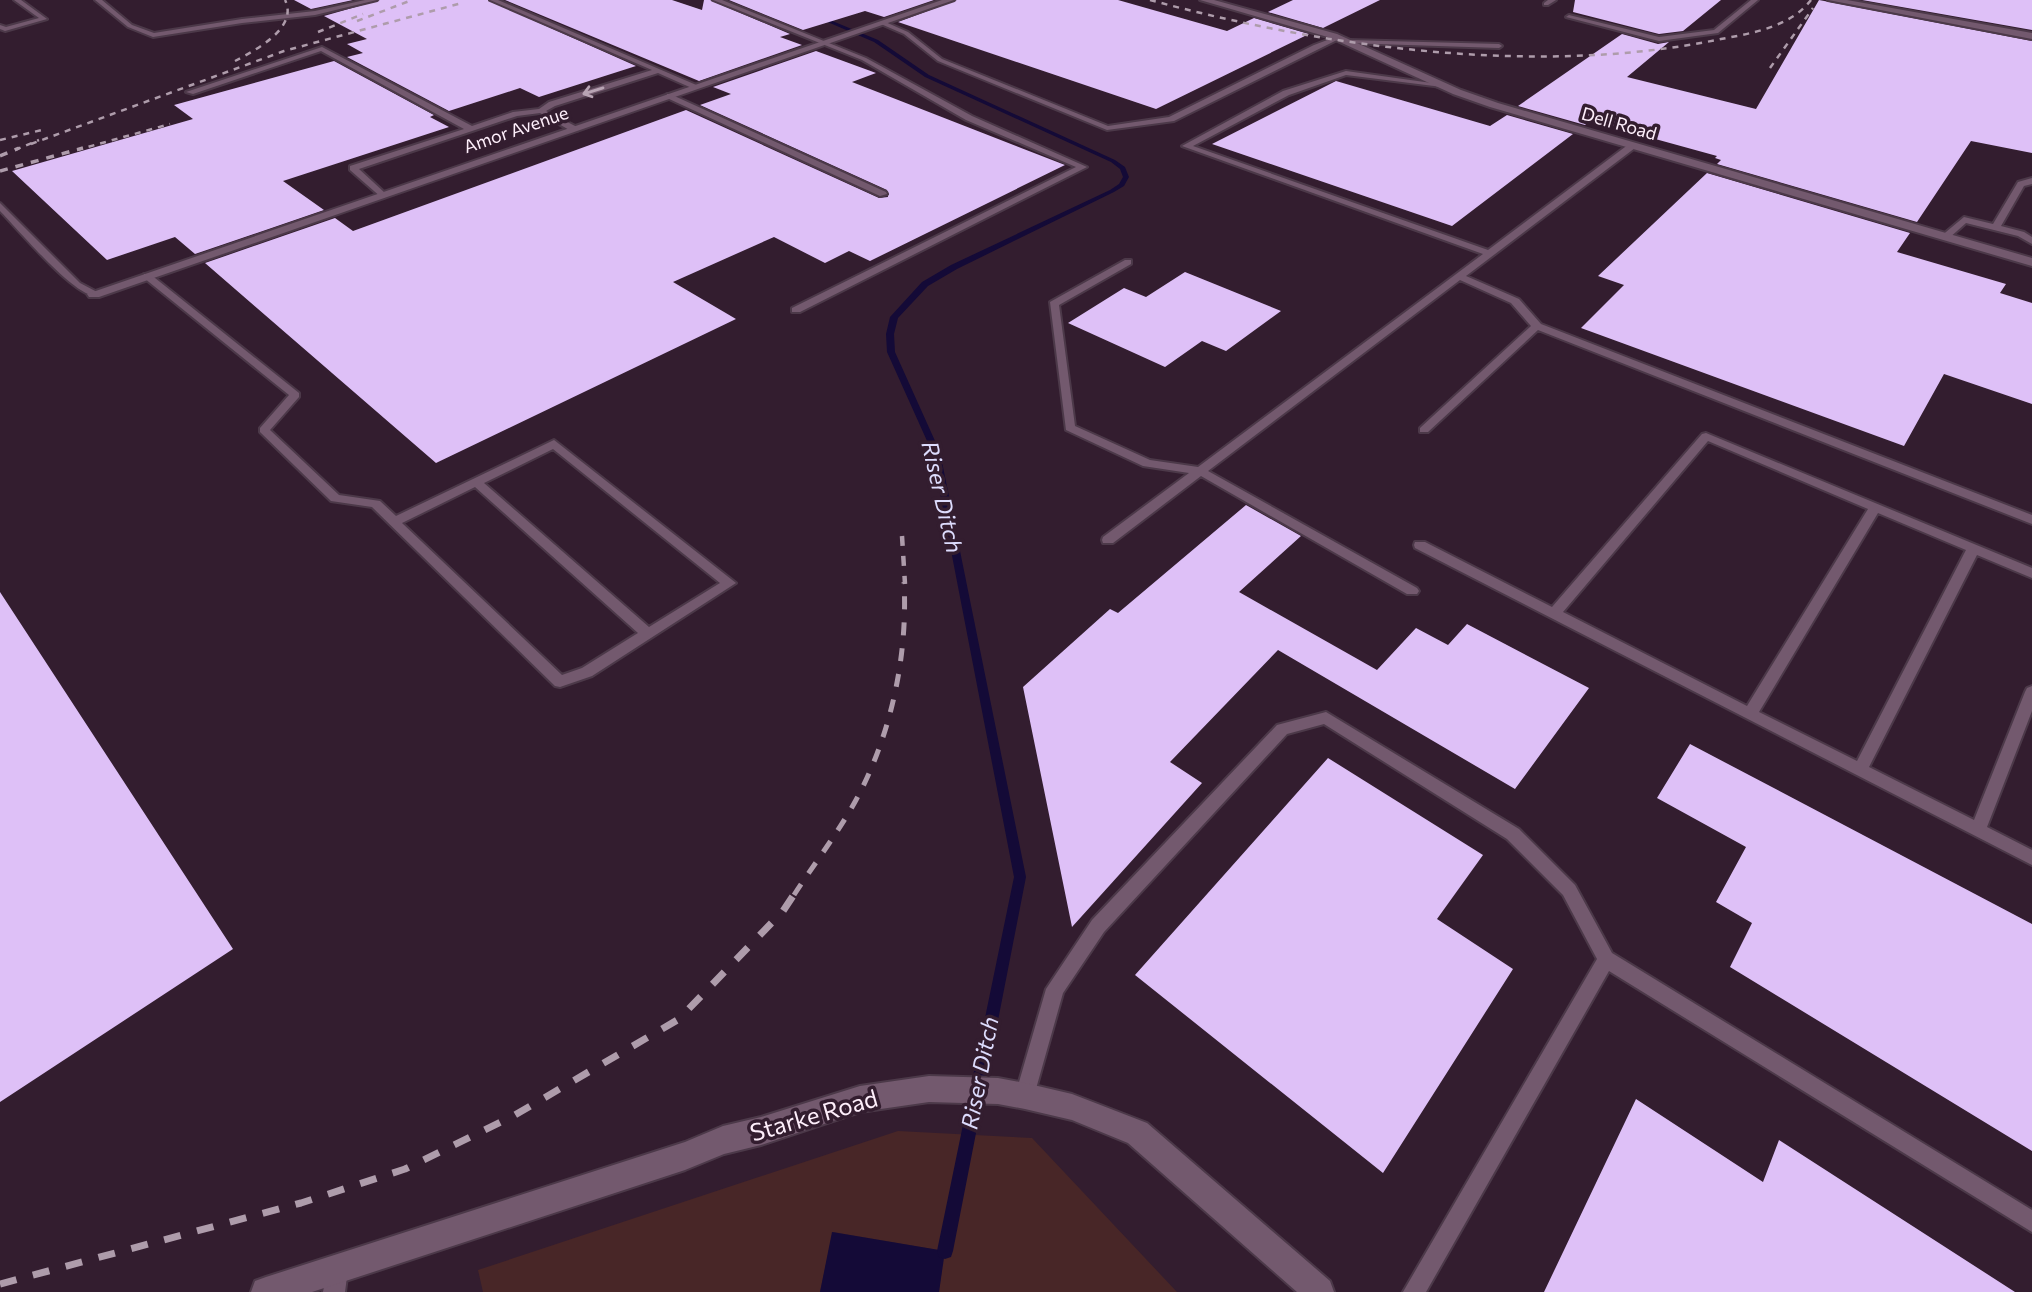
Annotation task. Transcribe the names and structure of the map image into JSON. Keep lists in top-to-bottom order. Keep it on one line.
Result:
{"streets":{"street":["Dell Road","Amor Avenue","Starke Road"]},"water":["Riser Ditch"]}
